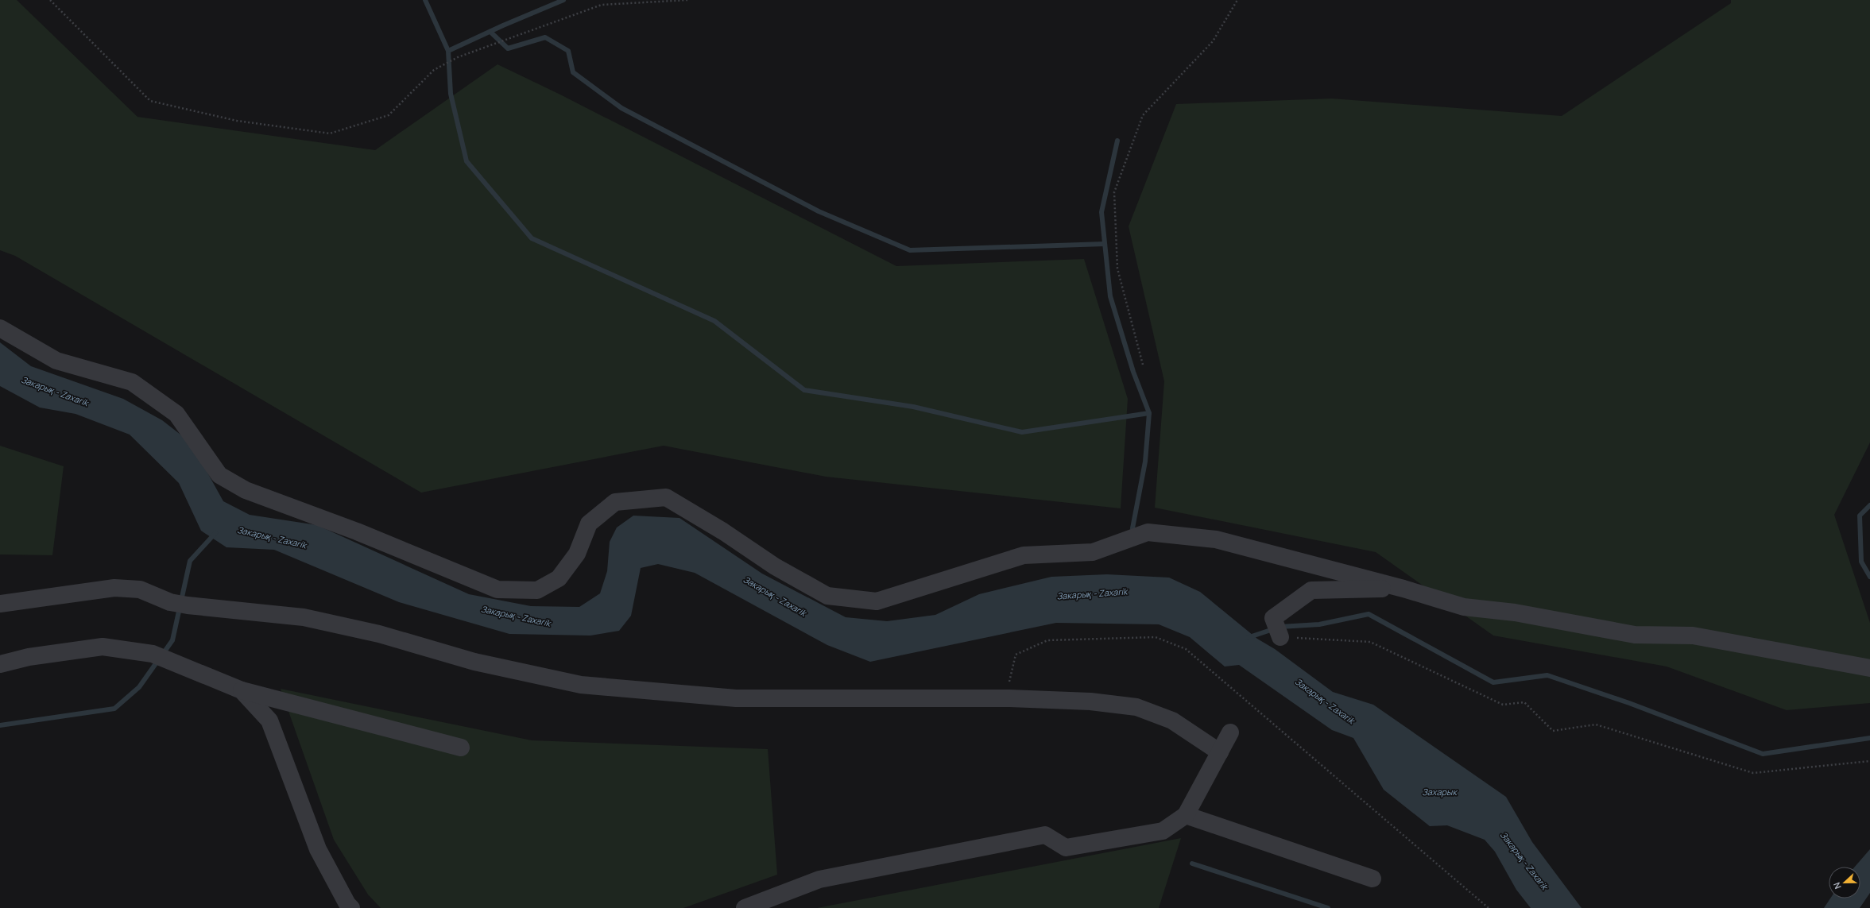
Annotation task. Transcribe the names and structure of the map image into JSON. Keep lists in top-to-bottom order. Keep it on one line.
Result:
{"water":["Закарық - Zaxarik","Захарык"],"north":"left"}
